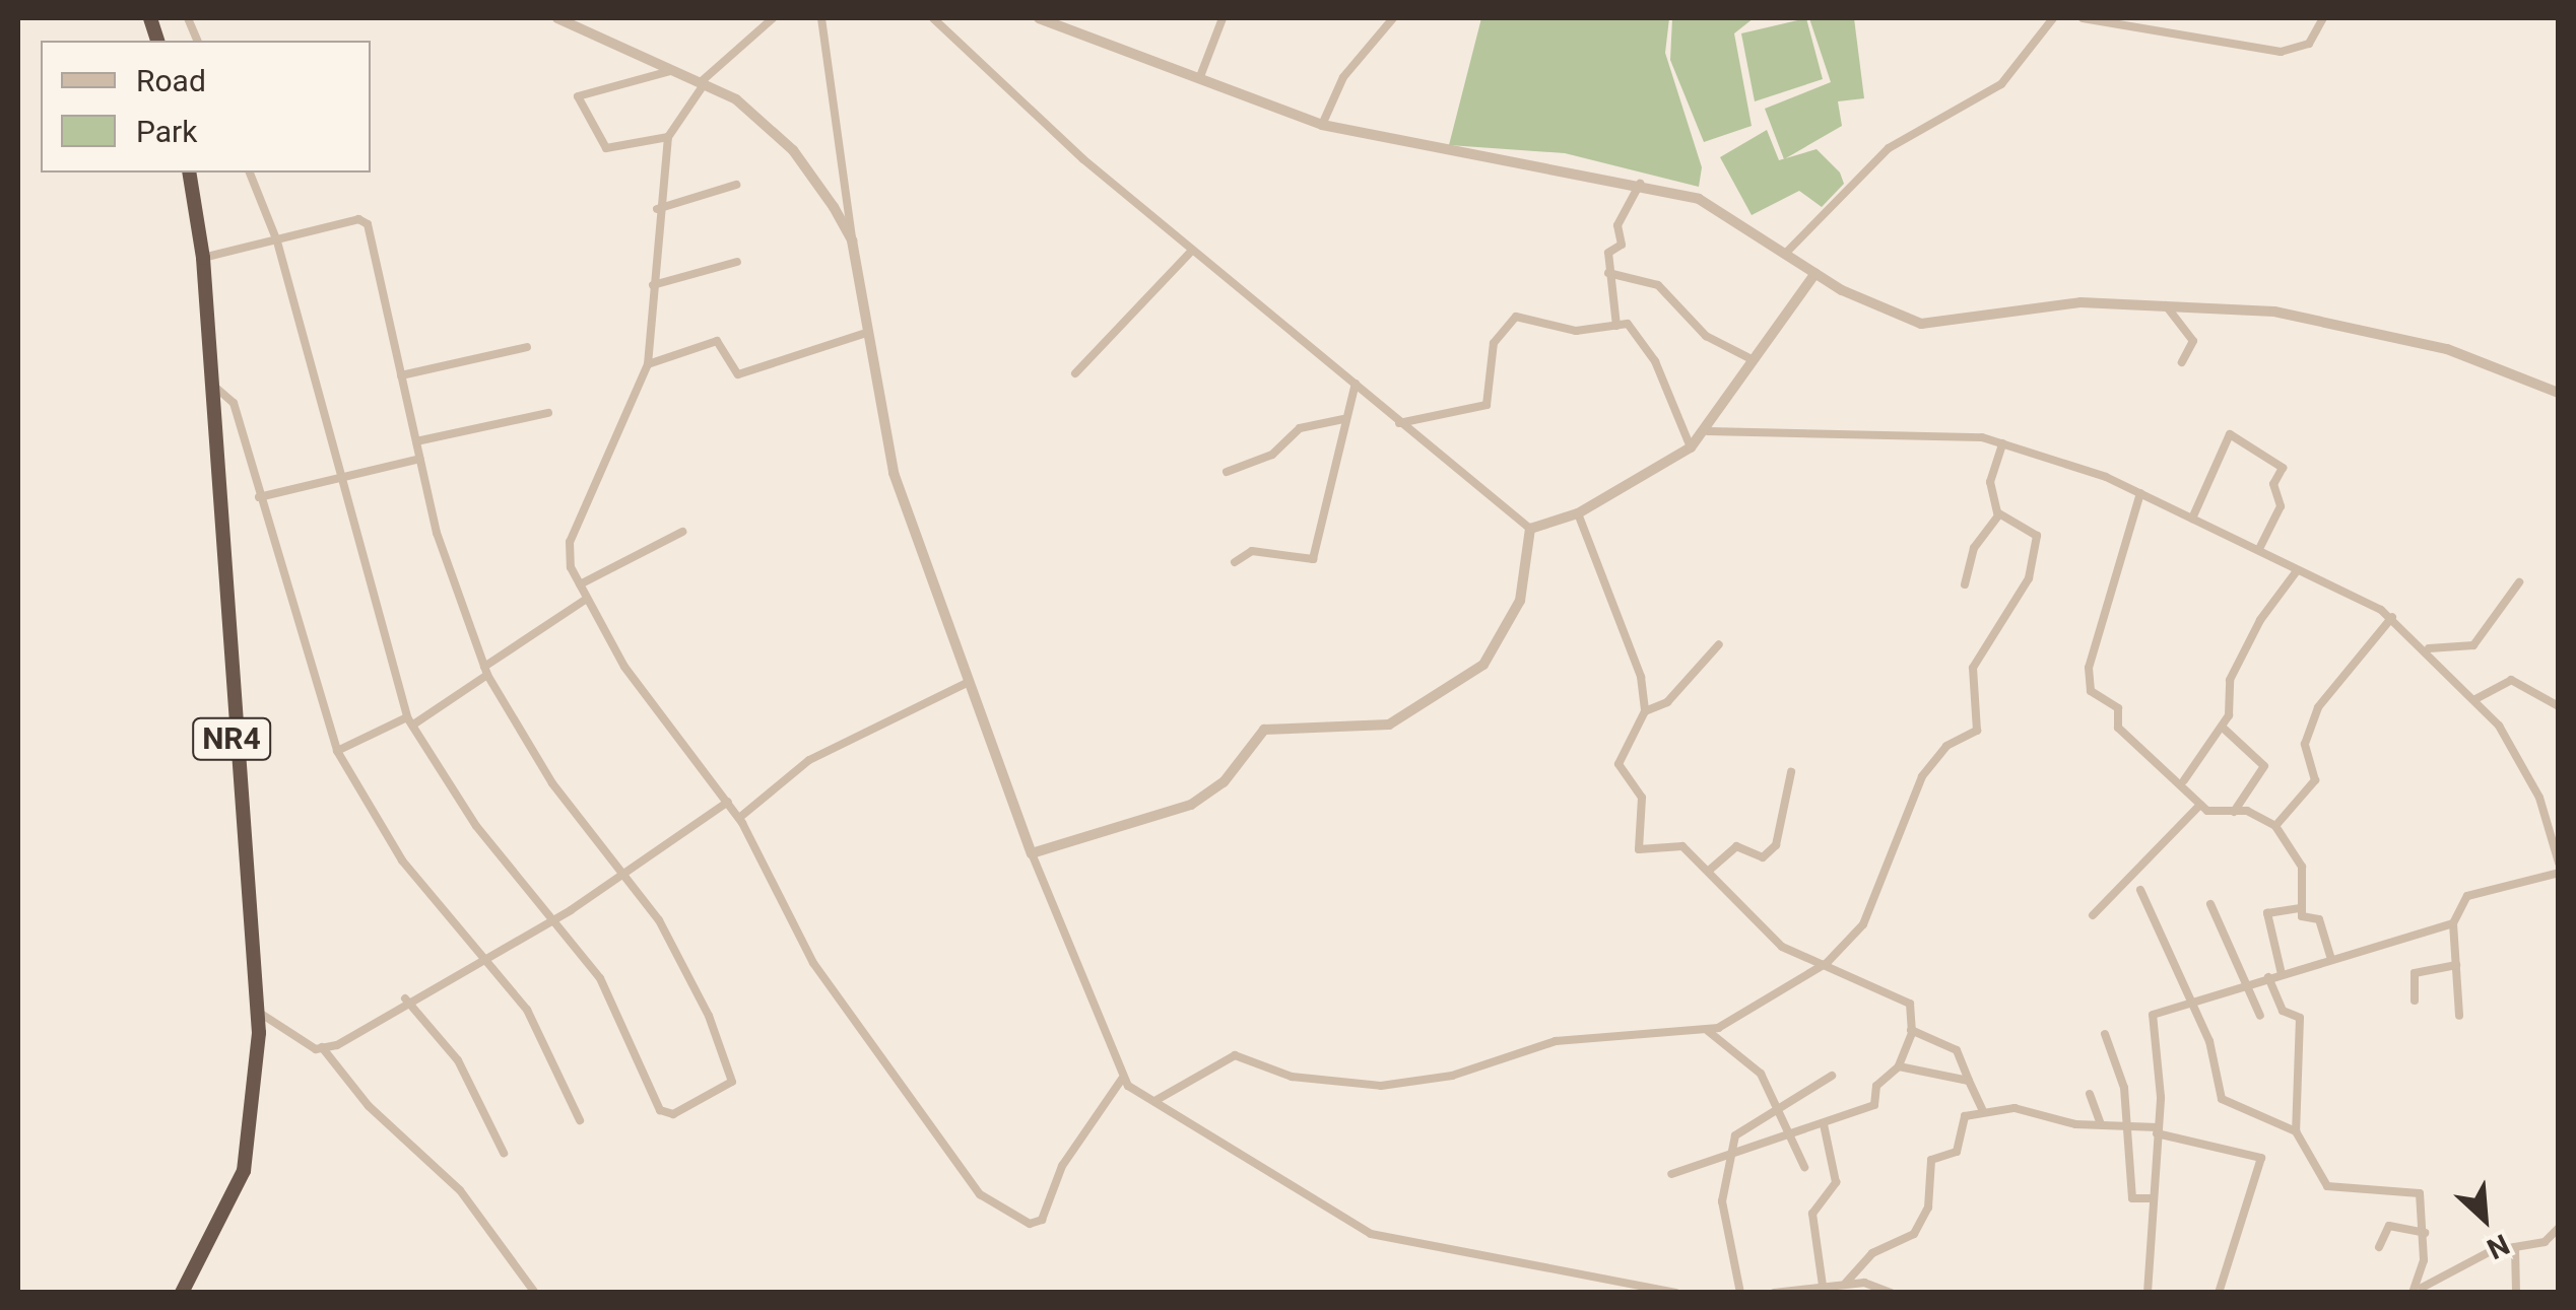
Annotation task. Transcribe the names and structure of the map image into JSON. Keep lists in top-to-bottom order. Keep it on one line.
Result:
{"streets":{"highway":["NR4"]},"legend":["Road","Park"],"north":"bottom right"}
